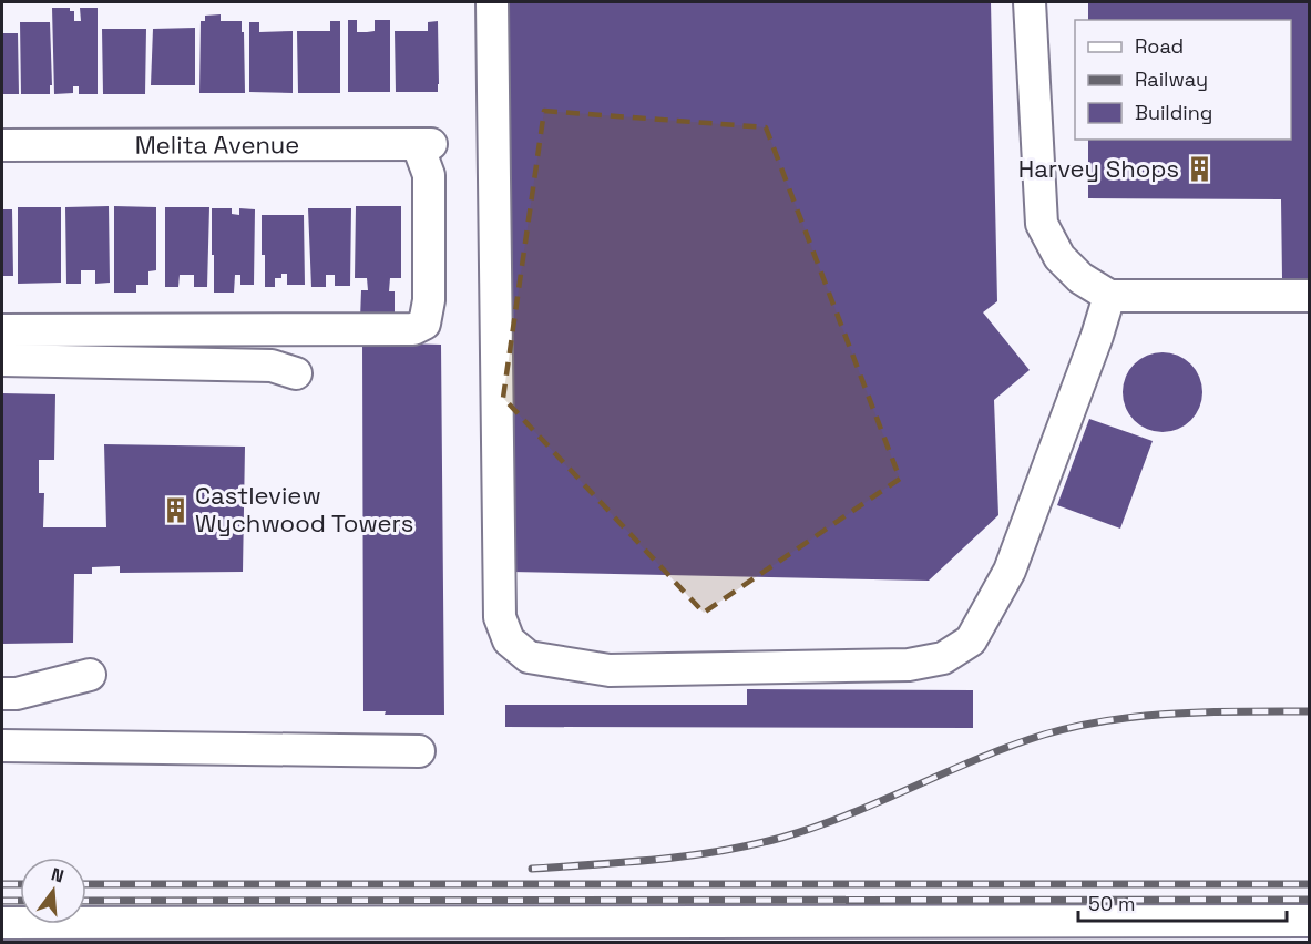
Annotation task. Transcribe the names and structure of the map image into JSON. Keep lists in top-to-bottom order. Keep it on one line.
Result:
{"streets":{"street":["Melita Avenue"]},"places":{"building":["Harvey Shops","Castleview Wychwood Towers"]},"legend":["Road","Railway","Building"],"scale_bar":"50 m","north":"top"}
